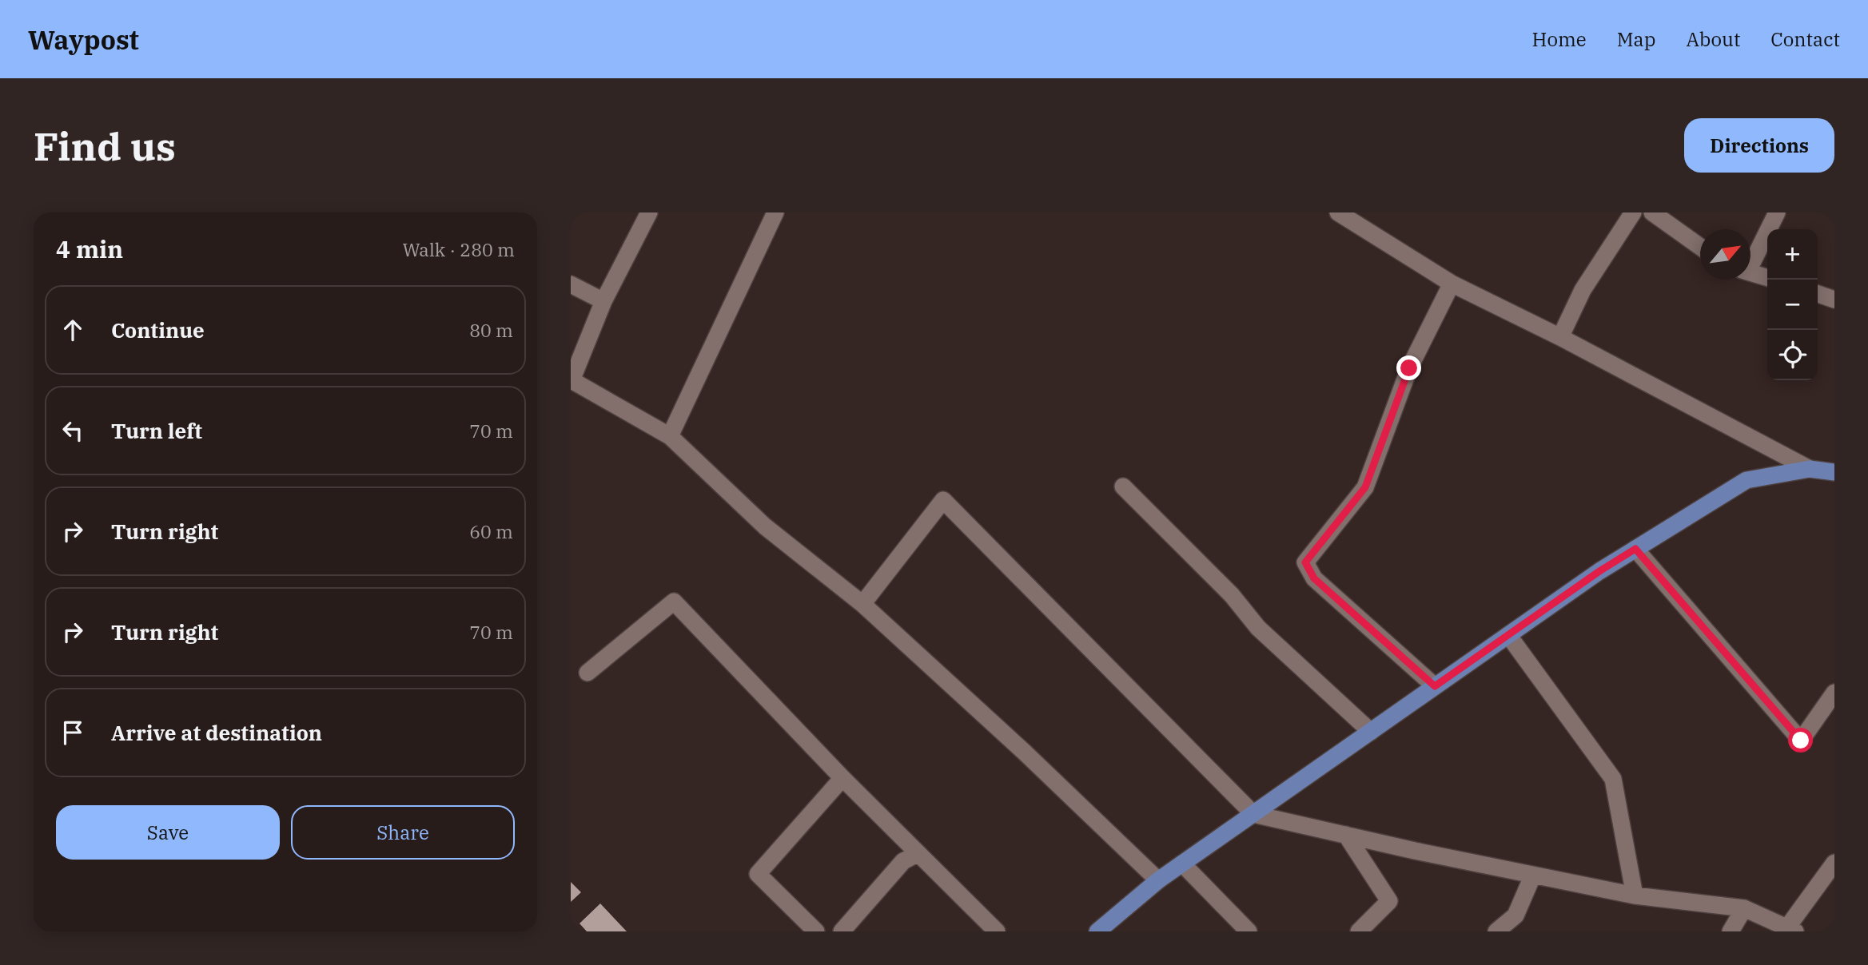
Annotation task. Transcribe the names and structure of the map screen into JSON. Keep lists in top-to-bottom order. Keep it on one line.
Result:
{"north":"top right","page":{"header":"Waypost","nav":["Home","Map","About","Contact"],"buttons":["Directions",["Save","Share"]],"title":"Find us","heading":["4 min","Walk · 280 m"],"map_buttons":["+","−"],"list":[["Continue","80 m"],["Turn left","70 m"],["Turn right","60 m"],["Turn right","70 m"],"Arrive at destination"]}}
